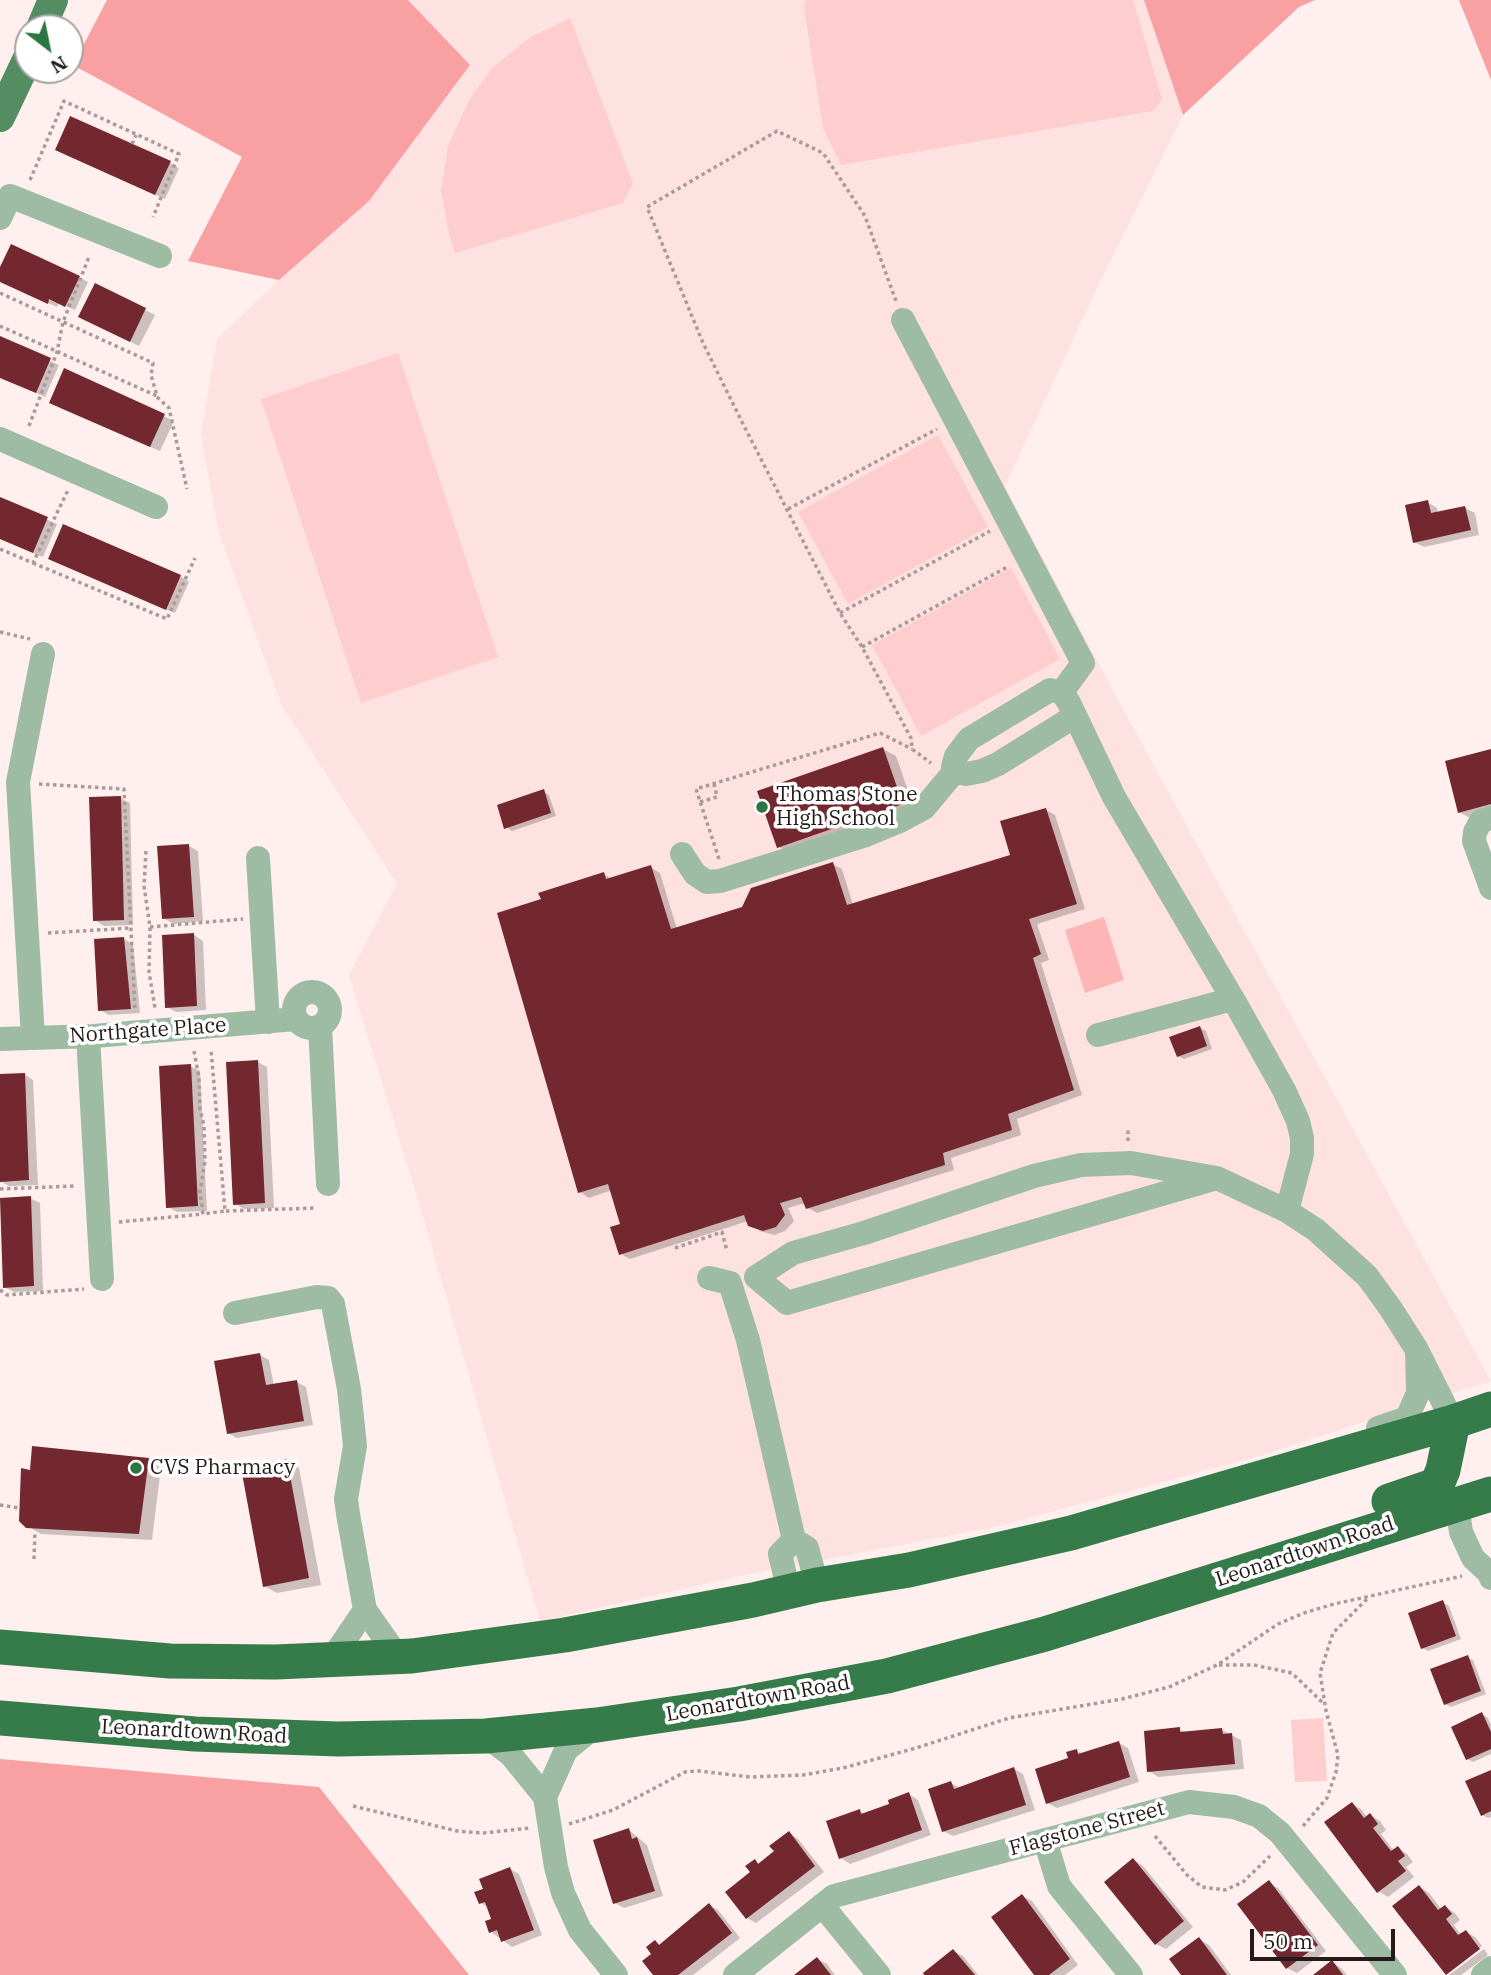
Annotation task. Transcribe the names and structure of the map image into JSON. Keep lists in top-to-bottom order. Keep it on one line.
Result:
{"streets":{"highway":["Leonardtown Road"],"street":["Northgate Place","Flagstone Street"]},"places":["Thomas Stone High School","CVS Pharmacy"],"scale_bar":"50 m","north":"bottom right"}
